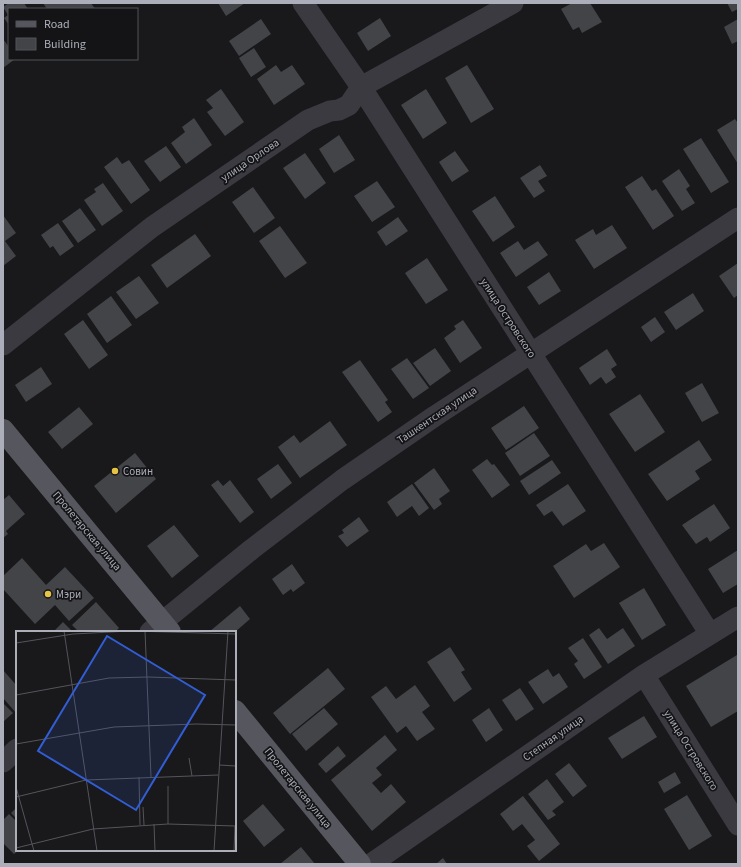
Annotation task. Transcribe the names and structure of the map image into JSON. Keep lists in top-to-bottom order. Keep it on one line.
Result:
{"streets":{"main road":["Пролетарская улица"],"street":["улица Орлова","улица Островского","Ташкентская улица","Степная улица"]},"crossings":[["улица Орлова","улица Островского"],["улица Островского","Ташкентская улица"],["улица Островского","Степная улица"],["Ташкентская улица","Пролетарская улица"]],"places":["Совин","Мэри"],"legend":["Road","Building"]}
